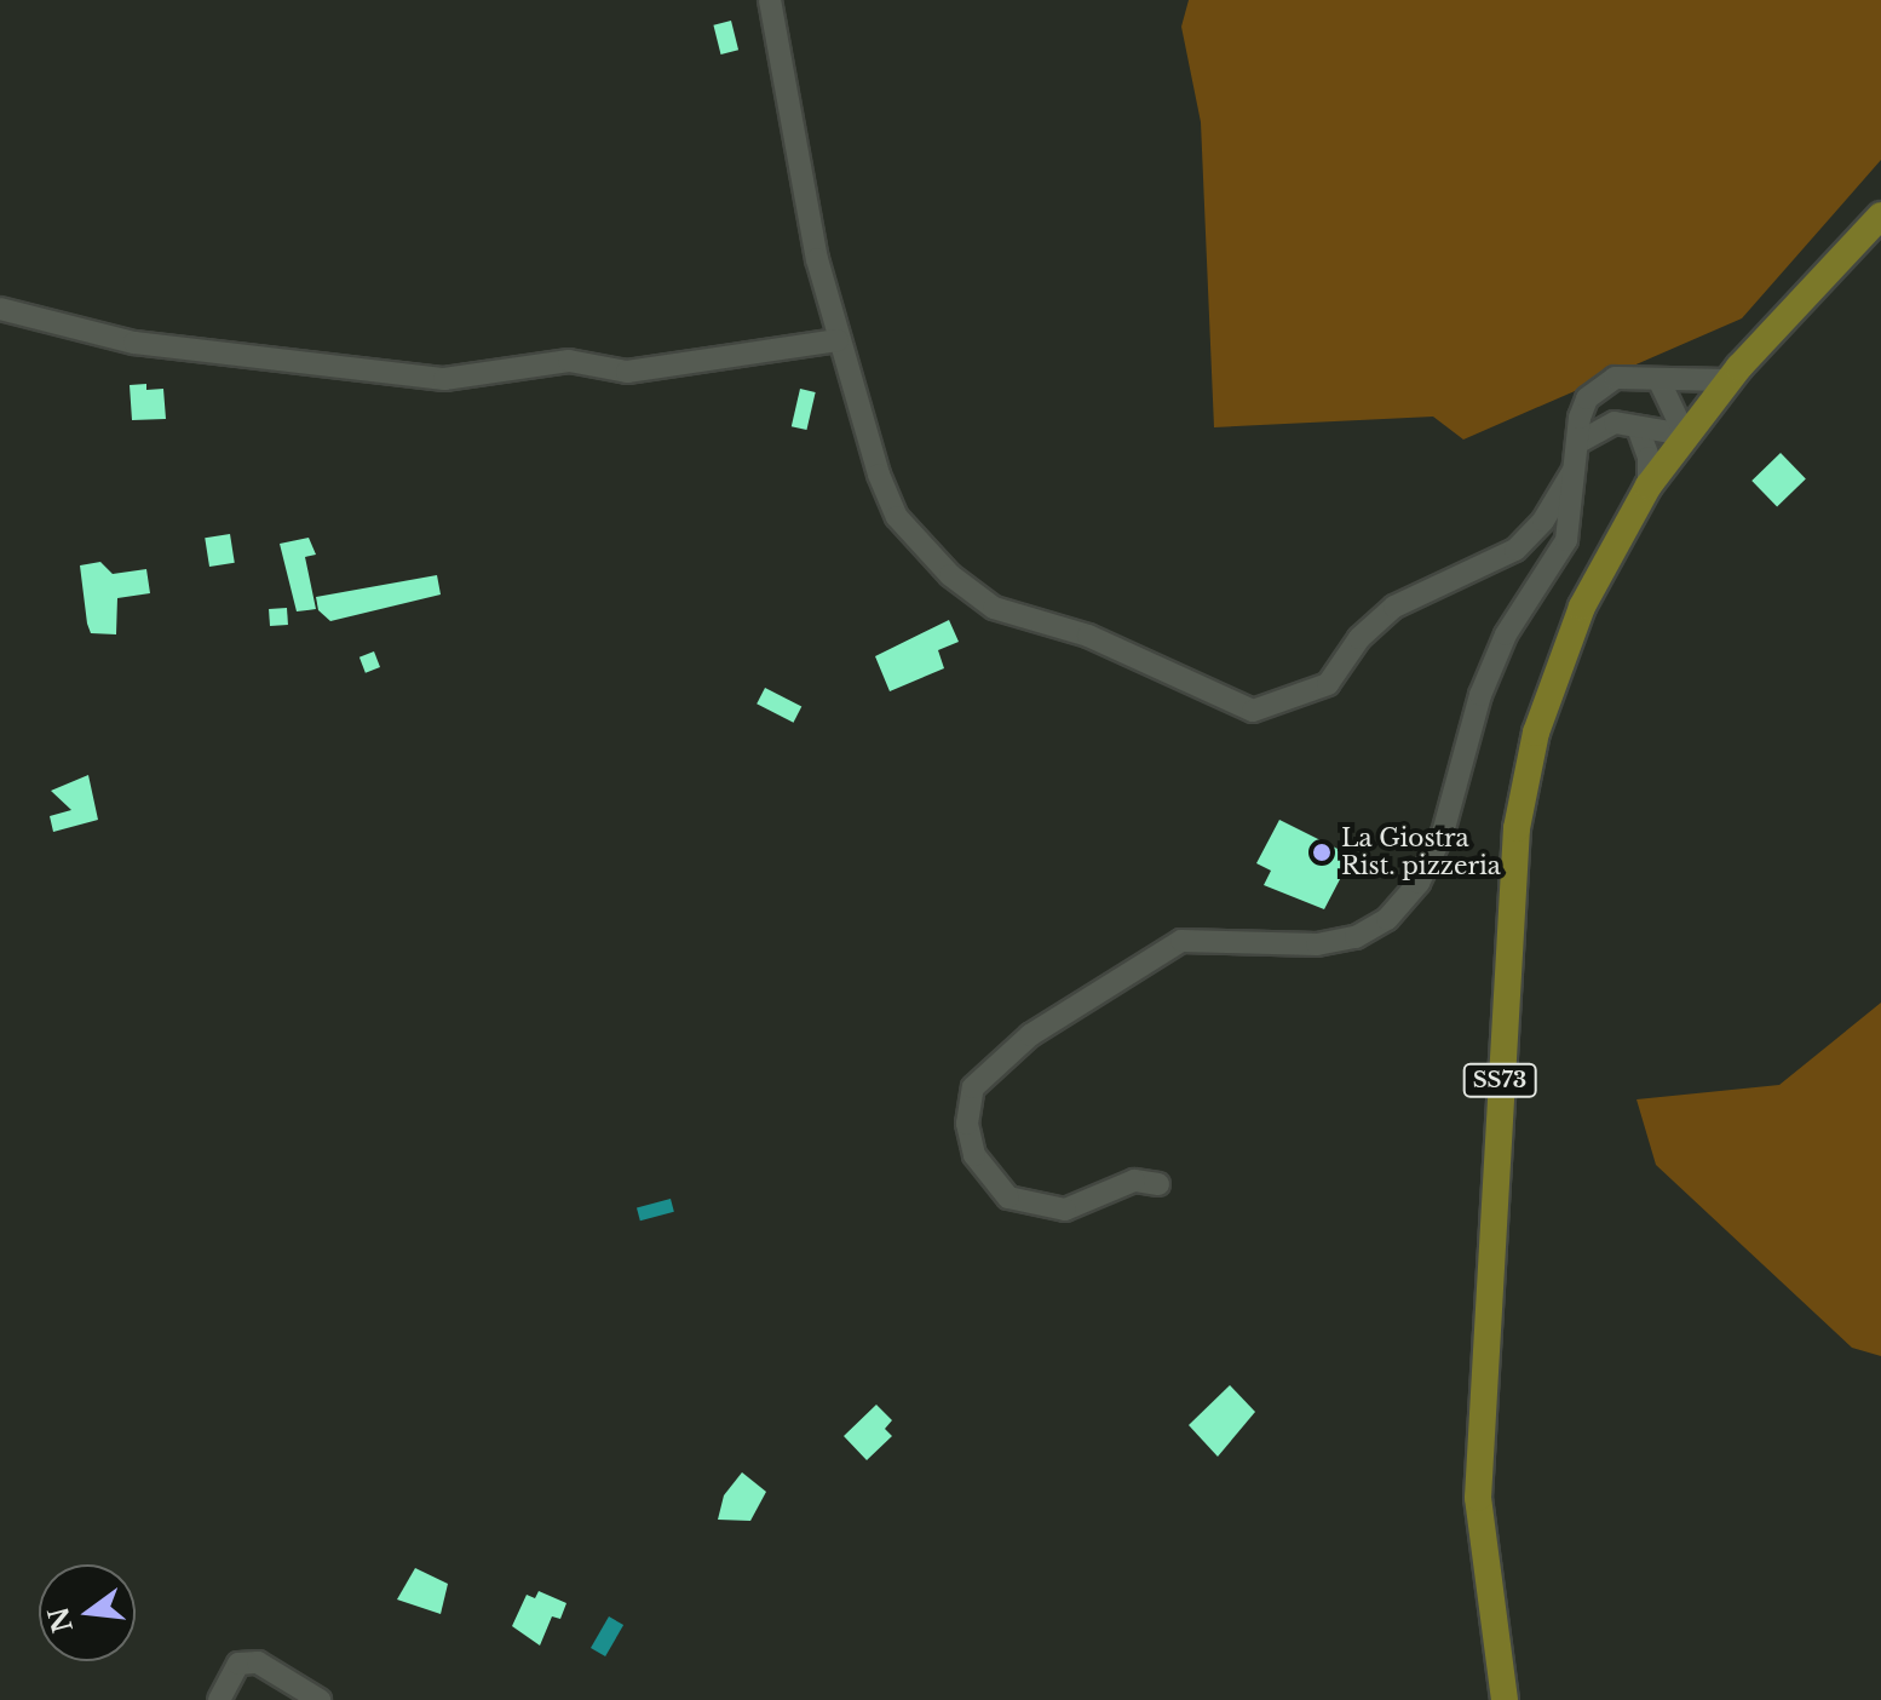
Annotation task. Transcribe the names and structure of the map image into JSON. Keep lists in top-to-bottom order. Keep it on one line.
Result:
{"streets":{"main road":["SS73"]},"places":["La Giostra Rist. pizzeria"],"north":"left"}
